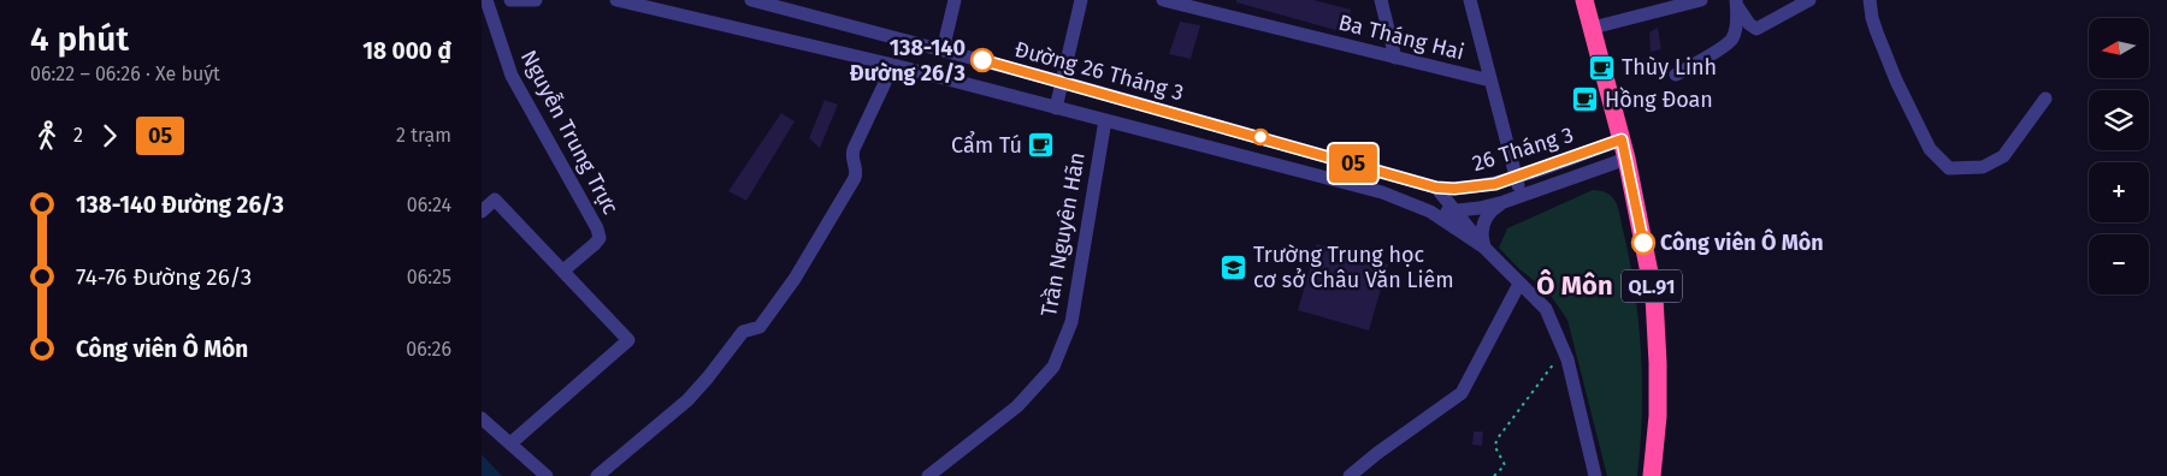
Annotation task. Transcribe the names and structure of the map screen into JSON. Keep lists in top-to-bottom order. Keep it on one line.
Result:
{"streets":{"highway":["QL.91"],"street":["Ba Tháng Hai","Đường 26 Tháng 3","Nguyễn Trung Trực","26 Tháng 3","Trần Nguyên Hãn"]},"crossings":[["Đường 26 Tháng 3","26 Tháng 3"],["26 Tháng 3","QL.91"]],"districts":["Ô Môn"],"places":{"other":["138-140 Đường 26/3","Công viên Ô Môn"],"cafe":["Thùy Linh","Hồng Đoan","Cẩm Tú"],"school or university":["Trường Trung học cơ sở Châu Văn Liêm"]},"lines":["bus line 05"],"north":"left","page":{"heading":["4 phút","06:22 – 06:26 · Xe buýt","18 000 ₫"],"on_map":"05","map_buttons":["+","−"],"legs":["2","05","2 trạm"],"list":[{"name":"138-140 Đường 26/3","value":"06:24"},{"name":"74-76 Đường 26/3","value":"06:25"},{"name":"Công viên Ô Môn","value":"06:26"}]}}
